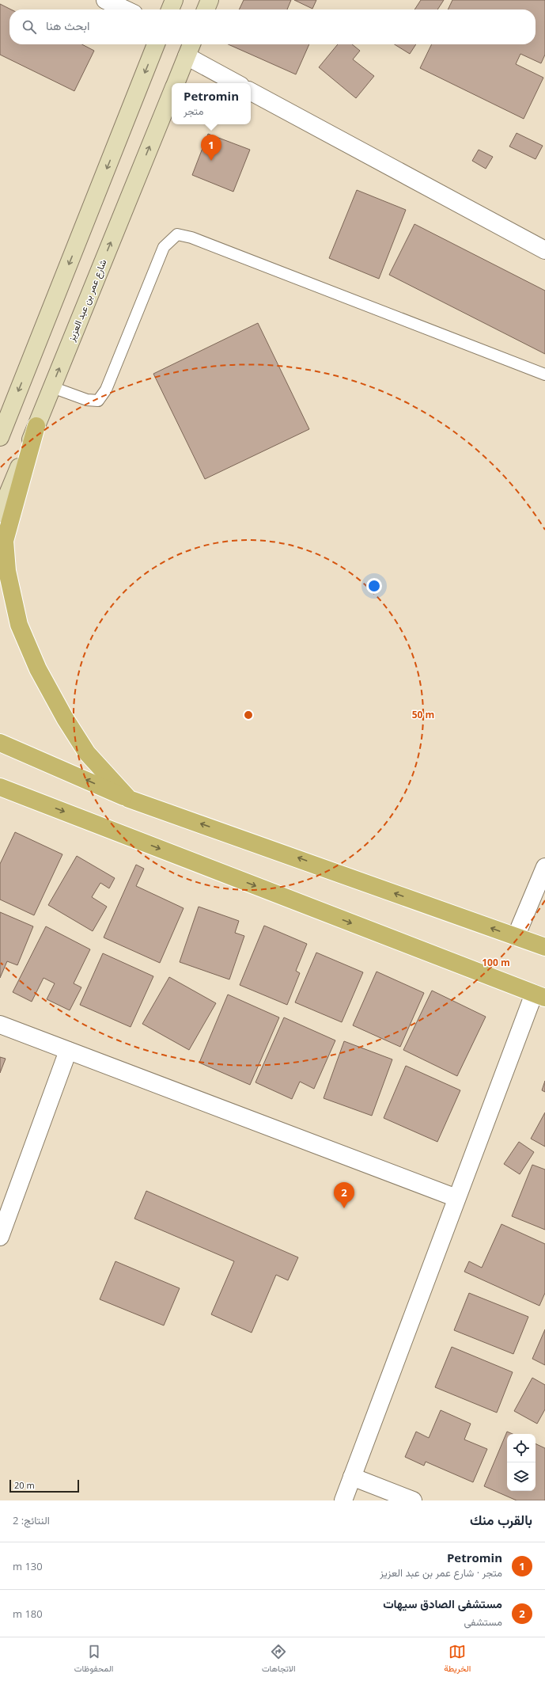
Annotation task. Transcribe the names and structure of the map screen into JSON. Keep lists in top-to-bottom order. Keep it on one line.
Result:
{"streets":{"main road":["شارع عمر بن عبد العزيز"]},"scale_bar":"20 m","page":{"search":"ابحث هنا","popup":["Petromin","متجر"],"pins":["1","2"],"scale":"20 m","heading":["بالقرب منك","النتائج: 2"],"list":[{"mark":"1","name":"Petromin","note":"متجر · شارع عمر بن عبد العزيز","value":"130 m"},{"mark":"2","name":"مستشفى الصادق سيهات","note":"مستشفى","value":"180 m"}],"nav":["الخريطة","الاتجاهات","المحفوظات"]},"rings":["50 m","100 m"]}
